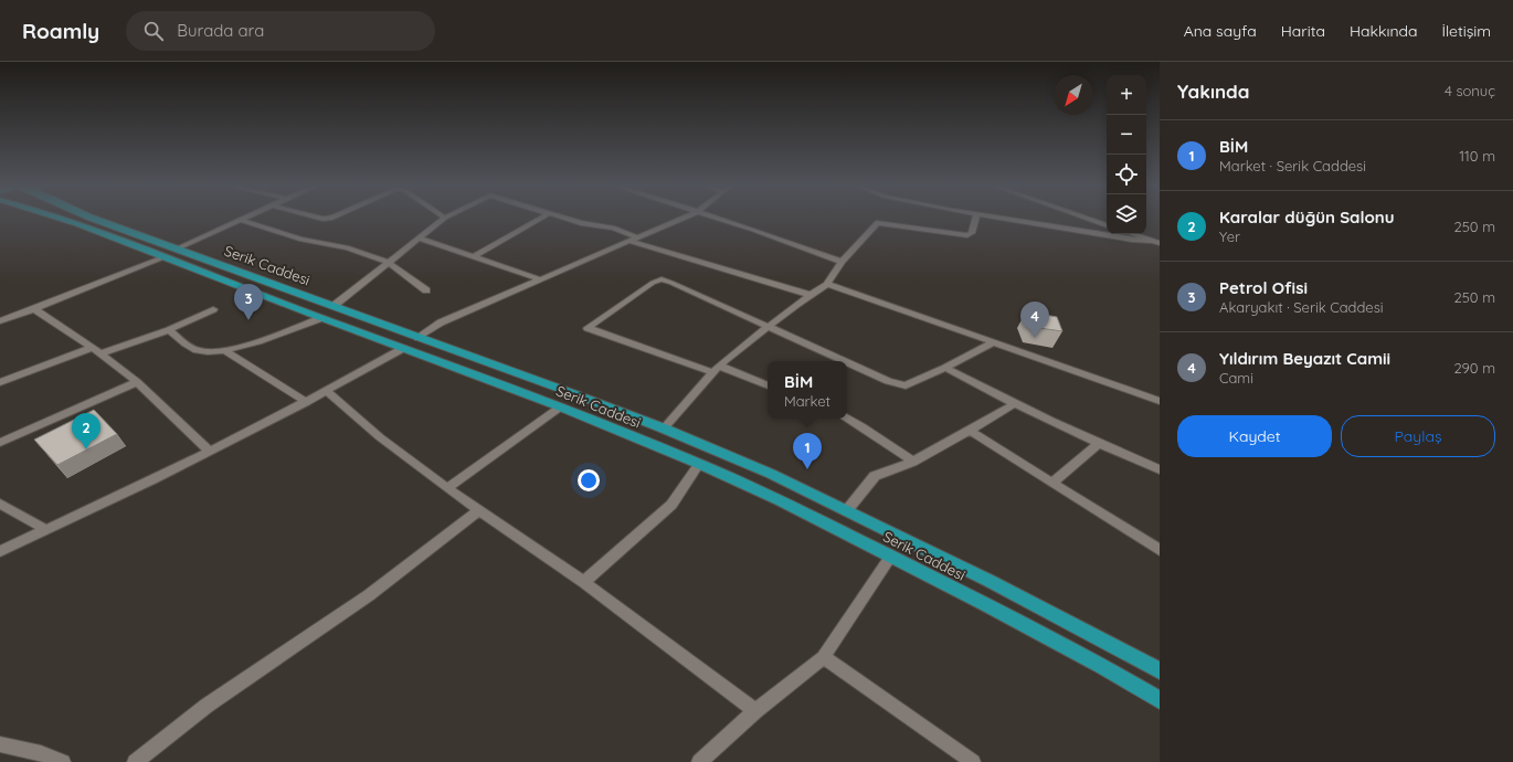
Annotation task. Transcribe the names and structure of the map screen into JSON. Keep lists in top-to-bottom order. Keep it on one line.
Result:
{"streets":{"highway":["Serik Caddesi"]},"north":"bottom left","page":{"header":"Roamly","search":"Burada ara","nav":["Ana sayfa","Harita","Hakkında","İletişim"],"heading":["Yakında","4 sonuç"],"map_buttons":["+","−"],"list":[{"mark":"1","name":"BİM","note":"Market · Serik Caddesi","value":"110 m"},{"mark":"2","name":"Karalar düğün Salonu","note":"Yer","value":"250 m"},{"mark":"3","name":"Petrol Ofisi","note":"Akaryakıt · Serik Caddesi","value":"250 m"},{"mark":"4","name":"Yıldırım Beyazıt Camii","note":"Cami","value":"290 m"}],"pins":["3","4","2","1"],"popup":["BİM","Market"],"buttons":["Kaydet","Paylaş"]}}
